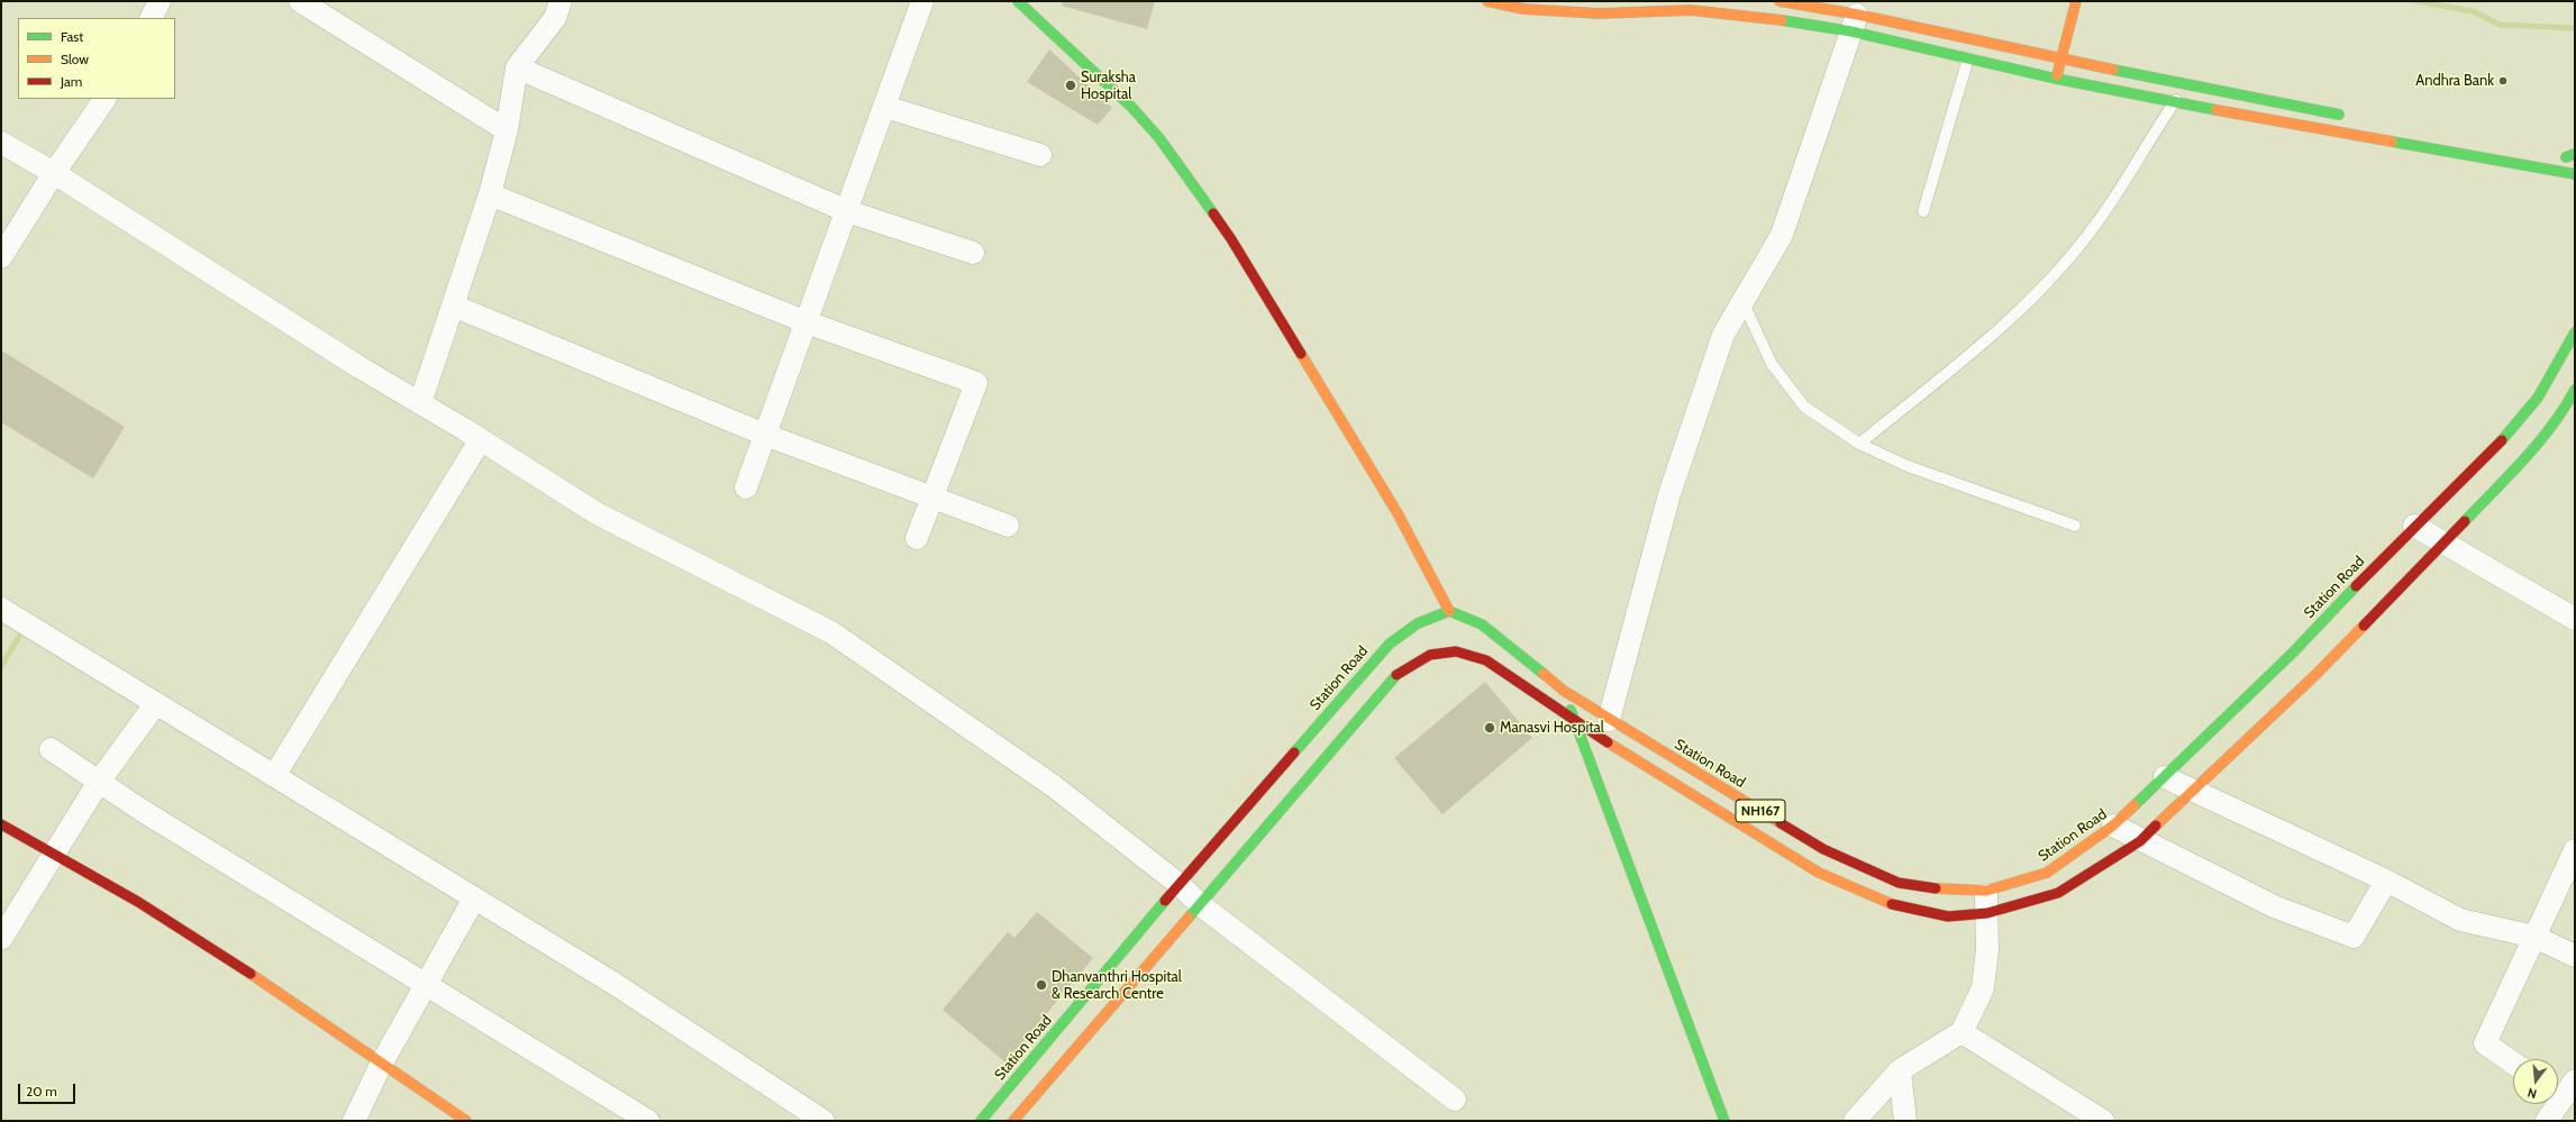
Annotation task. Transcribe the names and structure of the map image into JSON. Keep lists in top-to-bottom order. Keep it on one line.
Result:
{"streets":{"main road":["Station Road","NH167"]},"places":["Andhra Bank","Suraksha Hospital","Manasvi Hospital","Dhanvanthri Hospital & Research Centre"],"legend":["Fast","Slow","Jam"],"scale_bar":"20 m","north":"bottom"}
